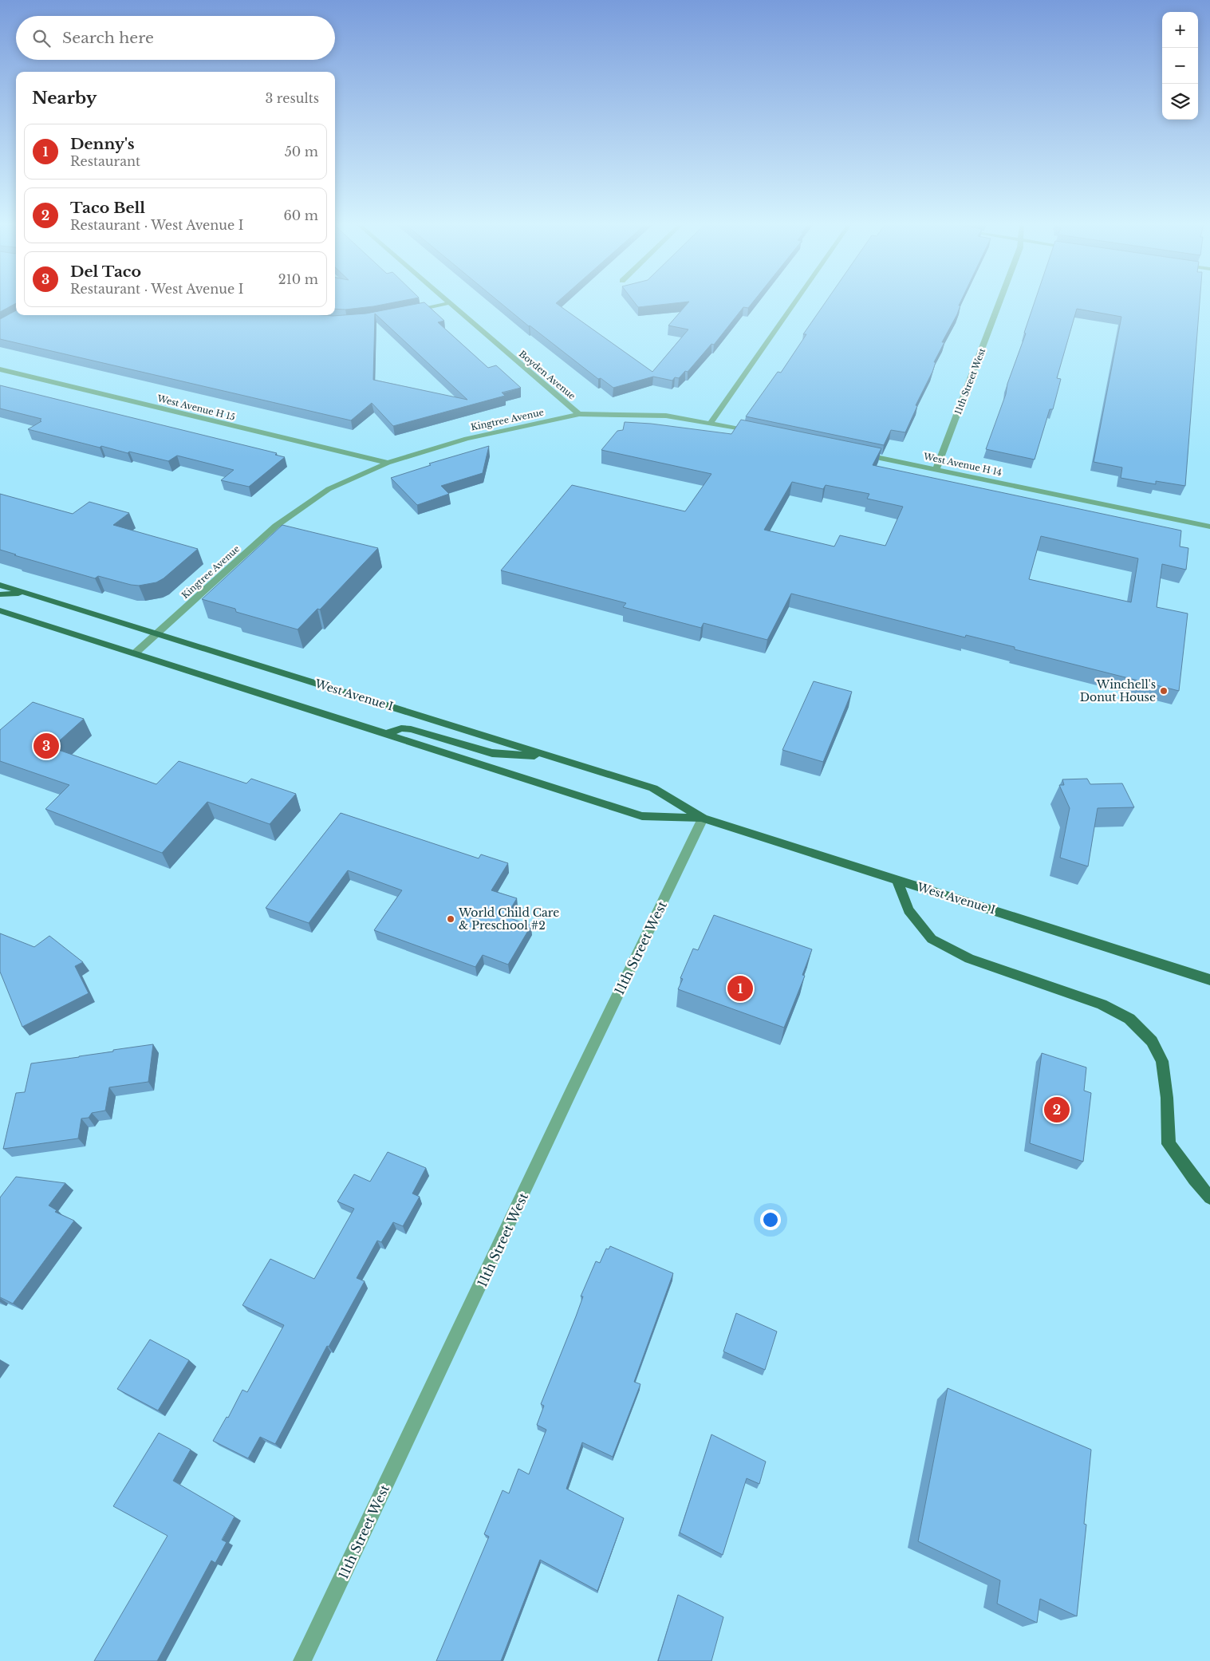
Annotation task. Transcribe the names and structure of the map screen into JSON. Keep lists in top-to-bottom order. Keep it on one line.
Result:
{"streets":{"main road":["West Avenue I"],"street":["Boyden Avenue","11th Street West","West Avenue H 15","Kingtree Avenue","West Avenue H 14"]},"crossings":[["Boyden Avenue","Kingtree Avenue"],["11th Street West","West Avenue H 14"],["11th Street West","West Avenue I"],["West Avenue H 15","Kingtree Avenue"],["Kingtree Avenue","West Avenue I"]],"places":["Winchell's Donut House","World Child Care & Preschool #2"],"page":{"map_buttons":["+","−"],"search":"Search here","heading":["Nearby","3 results"],"list":[{"mark":"1","name":"Denny's","note":"Restaurant","value":"50 m"},{"mark":"2","name":"Taco Bell","note":"Restaurant · West Avenue I","value":"60 m"},{"mark":"3","name":"Del Taco","note":"Restaurant · West Avenue I","value":"210 m"}],"pins":["3","1","2"]}}
